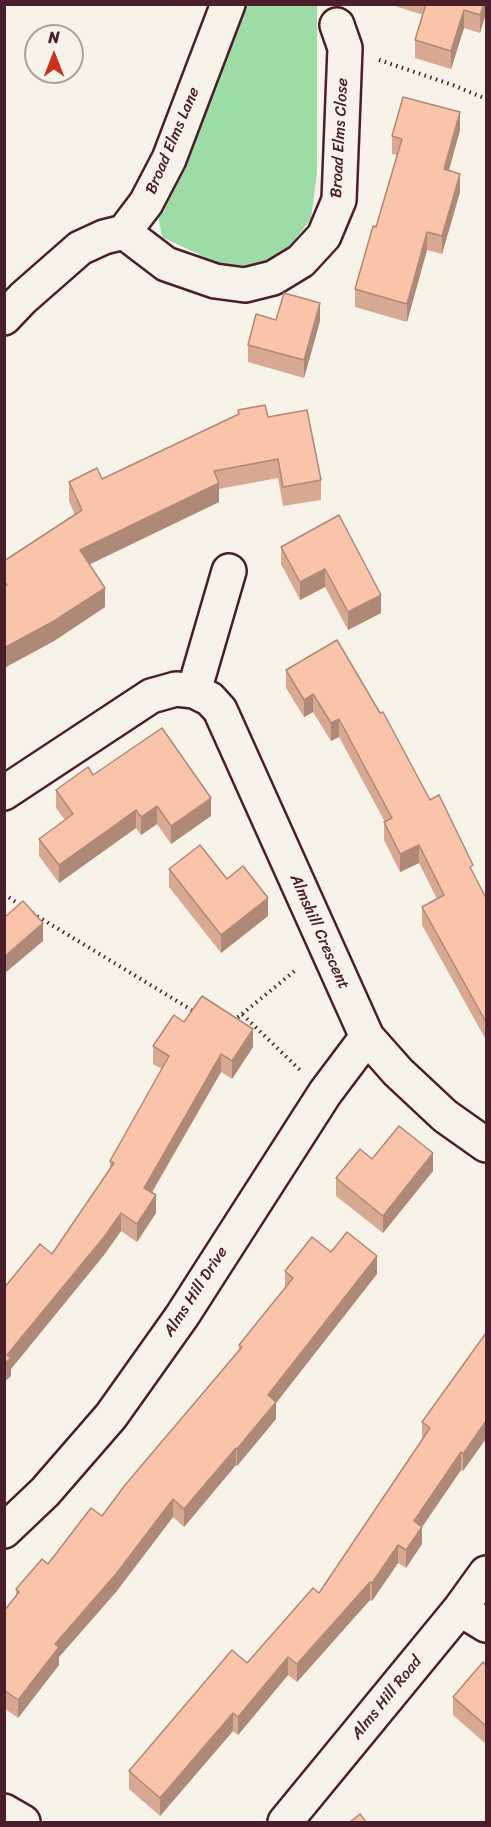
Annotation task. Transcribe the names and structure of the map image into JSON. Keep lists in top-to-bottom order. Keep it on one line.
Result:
{"streets":{"street":["Broad Elms Close","Broad Elms Lane","Almshill Crescent","Alms Hill Drive","Alms Hill Road"]},"crossings":[["Broad Elms Close","Broad Elms Lane"],["Almshill Crescent","Alms Hill Drive"]],"north":"top"}
